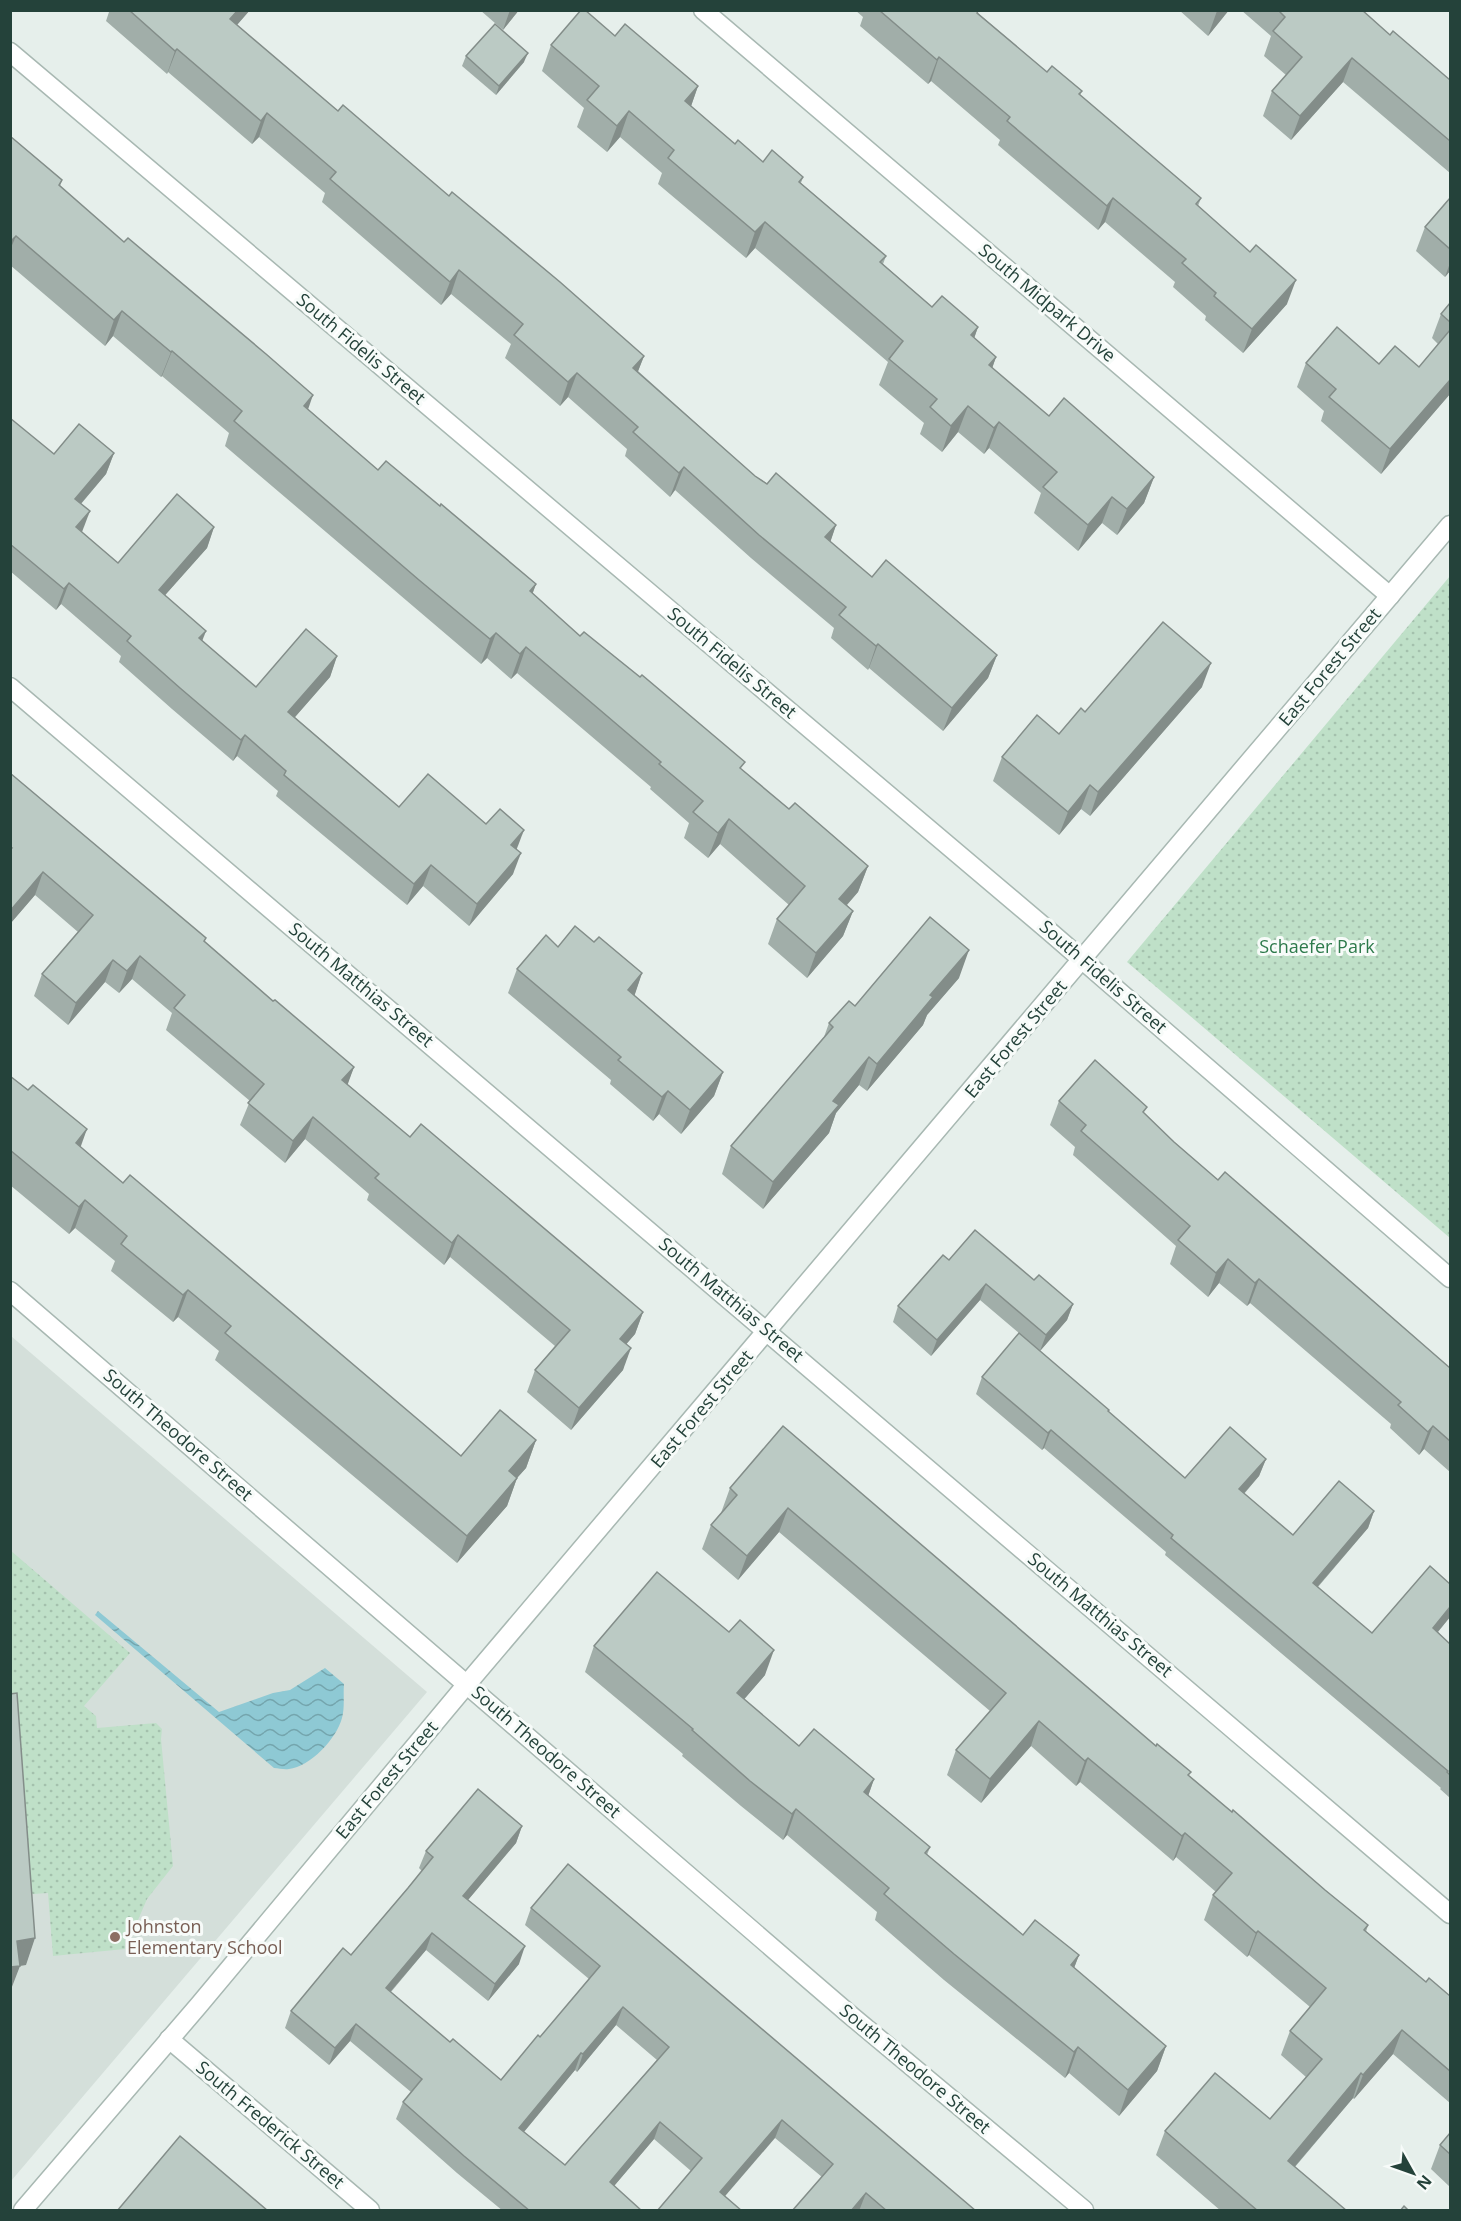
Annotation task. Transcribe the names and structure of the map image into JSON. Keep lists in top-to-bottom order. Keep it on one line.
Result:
{"streets":{"street":["South Midpark Drive","South Fidelis Street","East Forest Street","South Matthias Street","South Theodore Street","South Frederick Street"]},"crossings":[["South Midpark Drive","East Forest Street"],["South Fidelis Street","East Forest Street"],["East Forest Street","South Matthias Street"],["East Forest Street","South Theodore Street"],["East Forest Street","South Frederick Street"]],"parks":["Schaefer Park"],"places":["Johnston Elementary School"],"north":"bottom right"}
